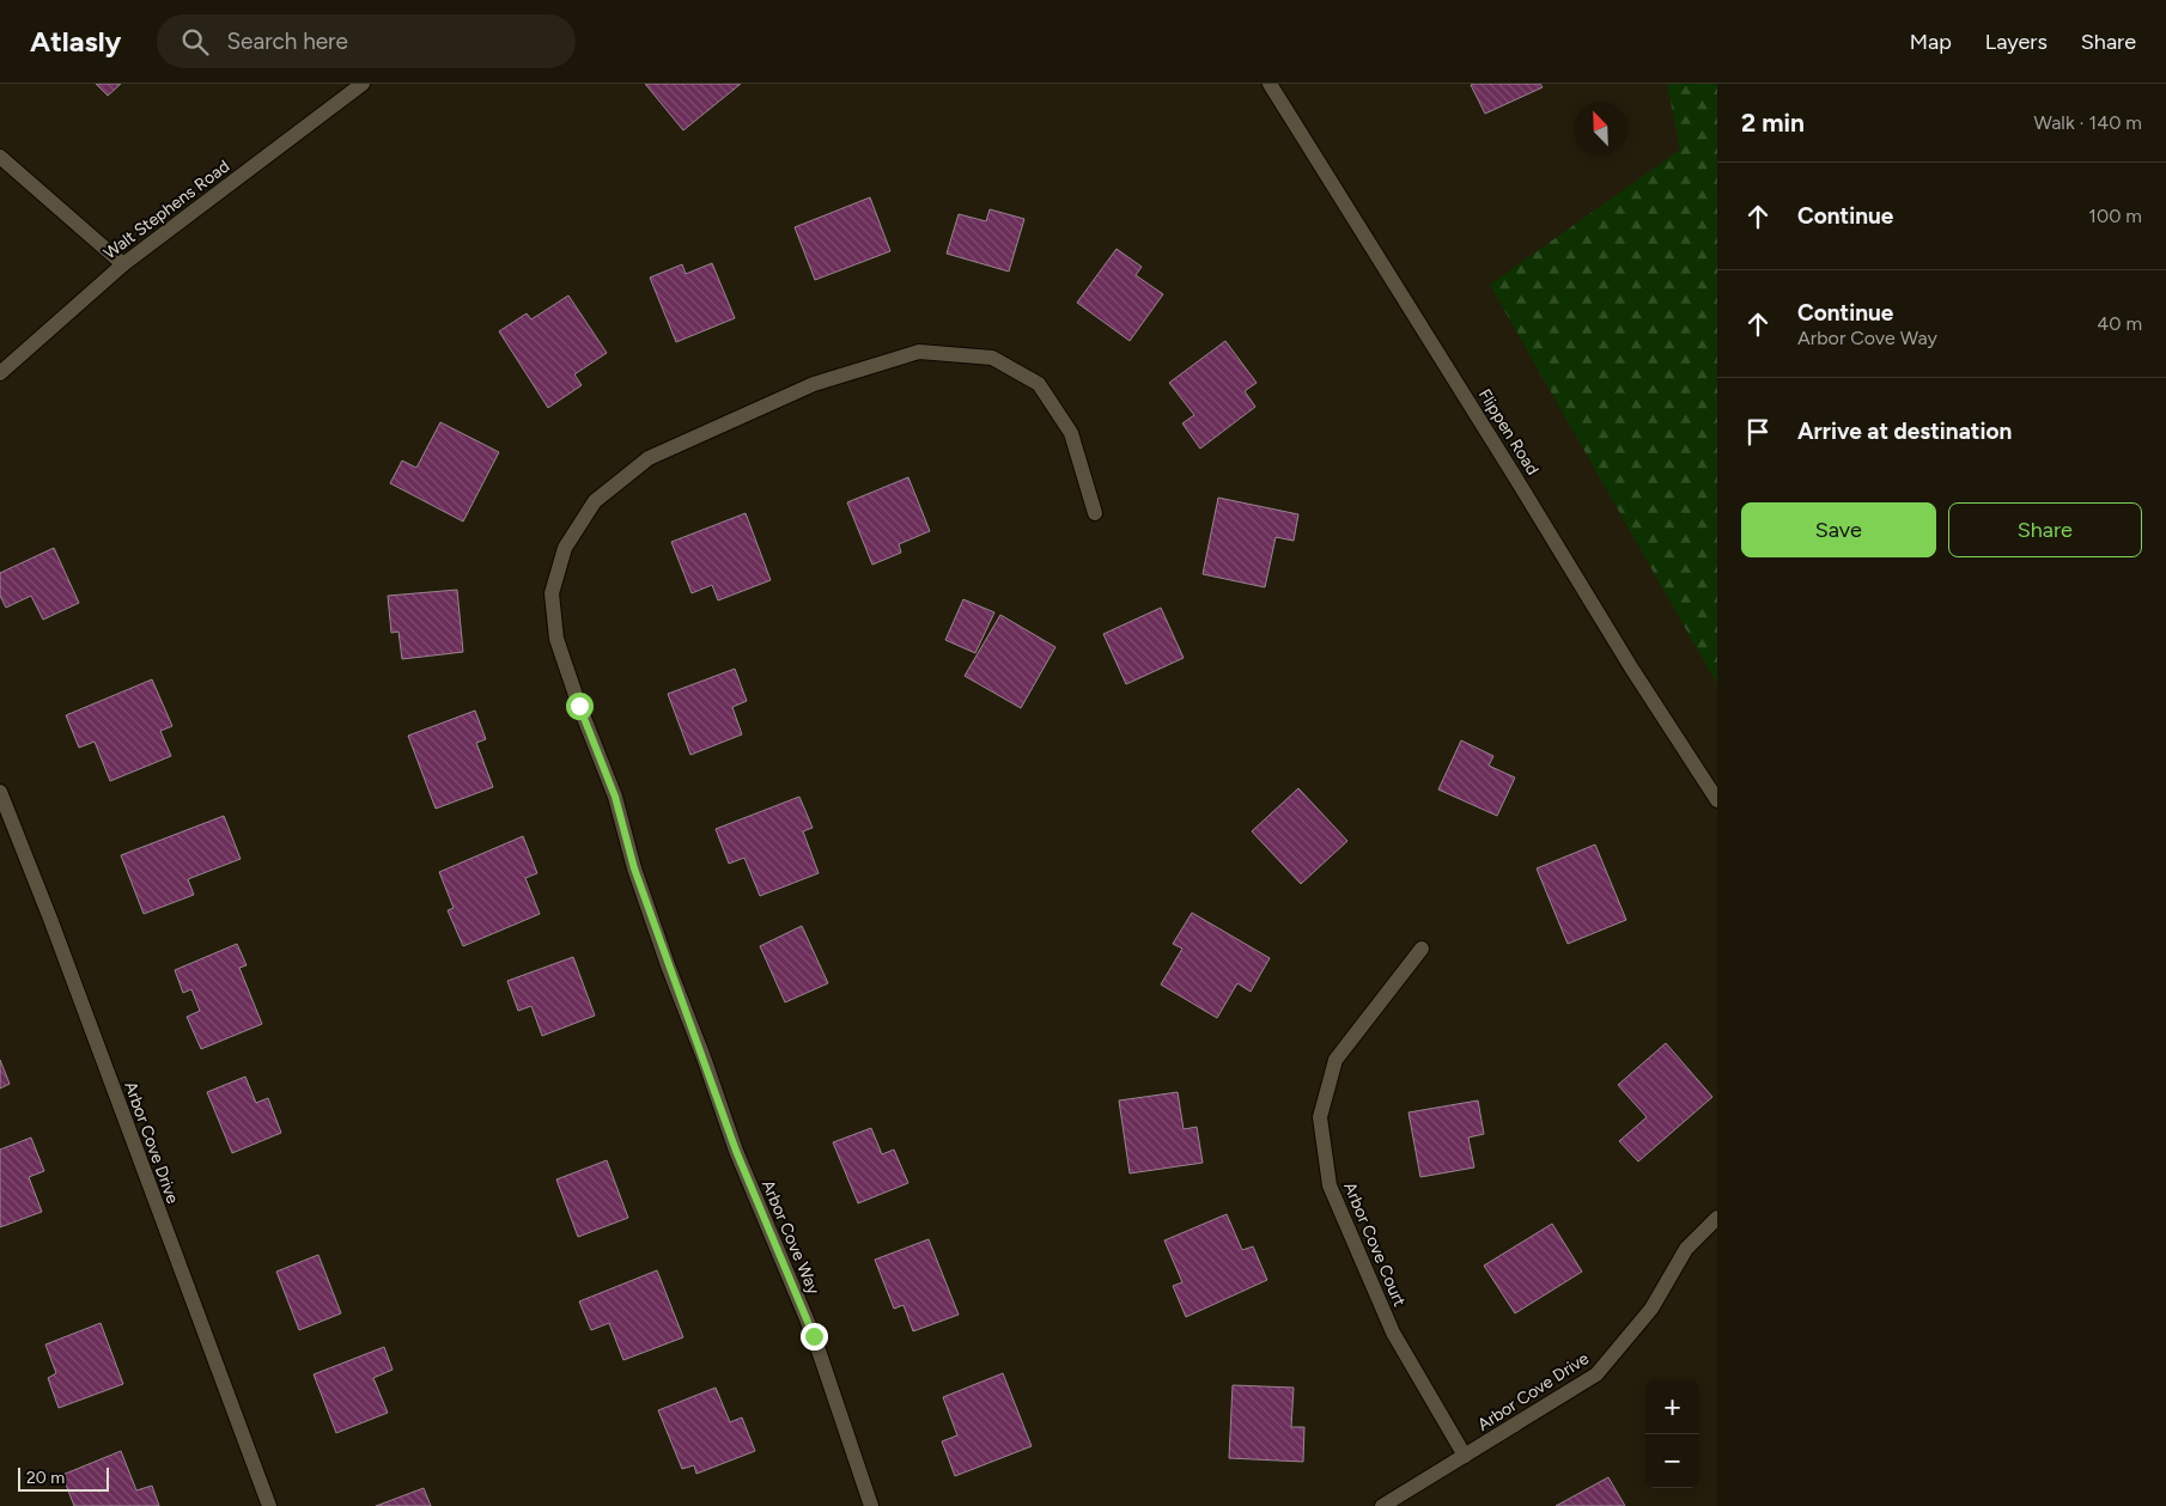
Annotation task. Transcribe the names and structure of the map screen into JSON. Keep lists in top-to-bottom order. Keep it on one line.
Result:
{"streets":{"street":["Walt Stephens Road","Flippen Road","Arbor Cove Drive","Arbor Cove Way","Arbor Cove Court"]},"crossings":[["Arbor Cove Drive","Arbor Cove Court"]],"scale_bar":"20 m","north":"top left","page":{"header":"Atlasly","search":"Search here","nav":["Map","Layers","Share"],"heading":["2 min","Walk · 140 m"],"list":[["Continue","100 m"],["Continue","Arbor Cove Way","40 m"],"Arrive at destination"],"buttons":["Save","Share"],"map_buttons":["+","−"],"scale":"20 m"}}
